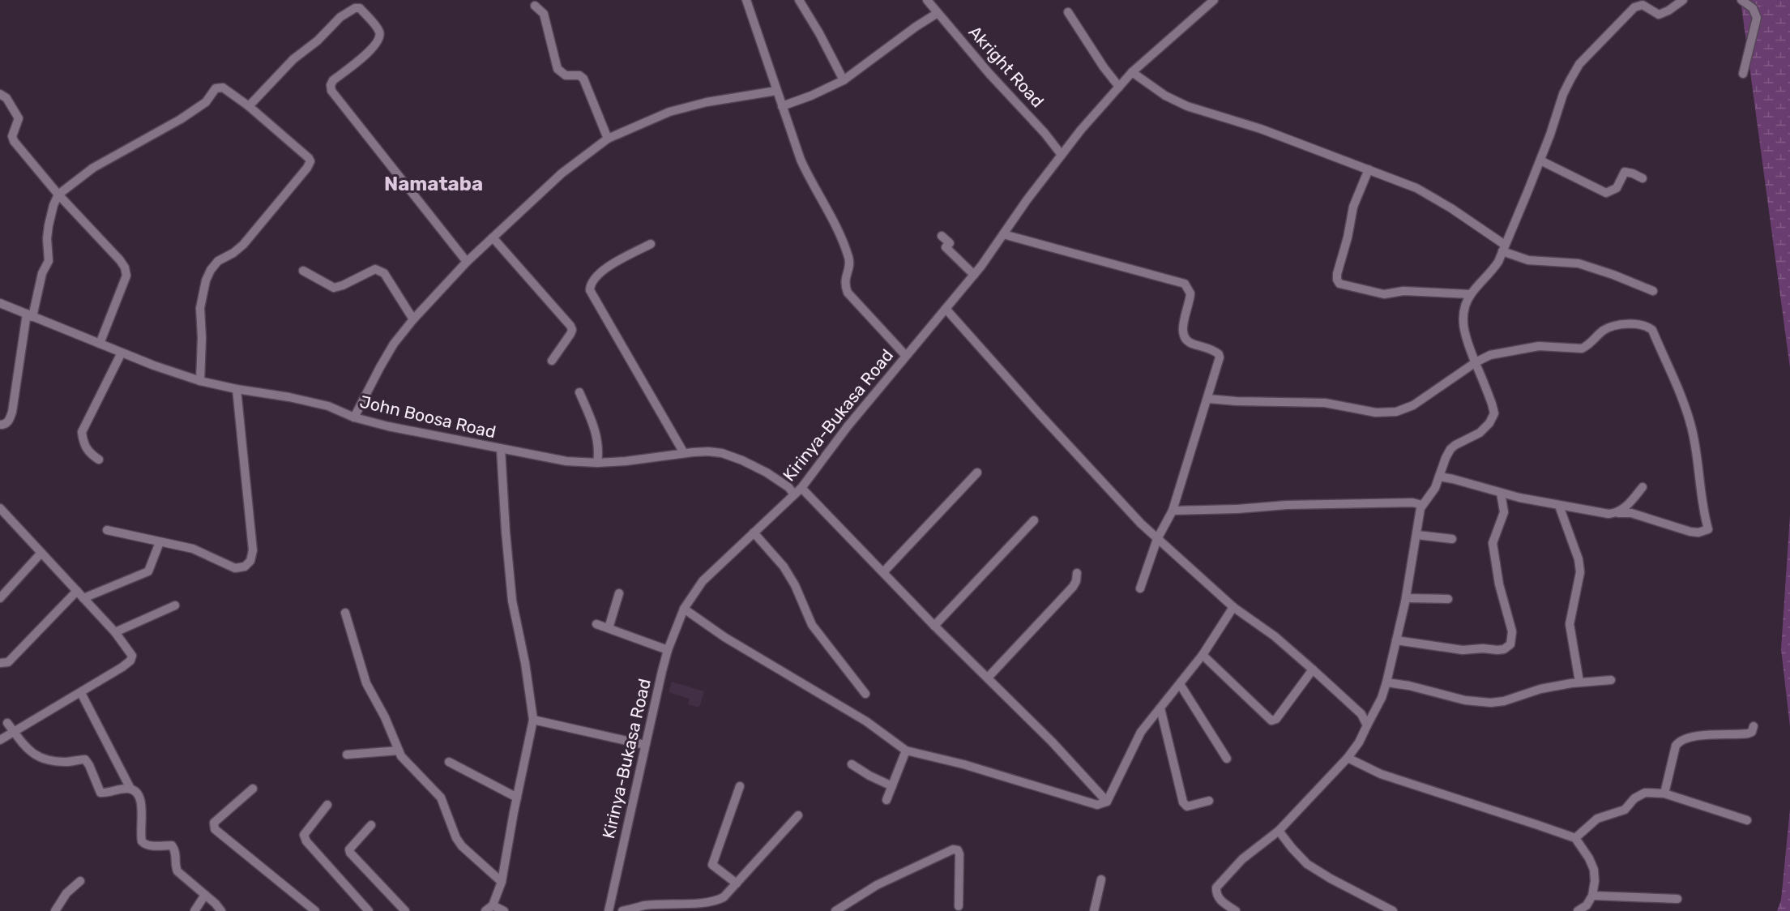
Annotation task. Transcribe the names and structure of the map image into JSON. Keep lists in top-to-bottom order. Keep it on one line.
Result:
{"streets":{"street":["Akright Road","Kirinya-Bukasa Road","John Boosa Road"]},"crossings":[["Akright Road","Kirinya-Bukasa Road"],["Kirinya-Bukasa Road","John Boosa Road"]],"districts":["Namataba"]}
